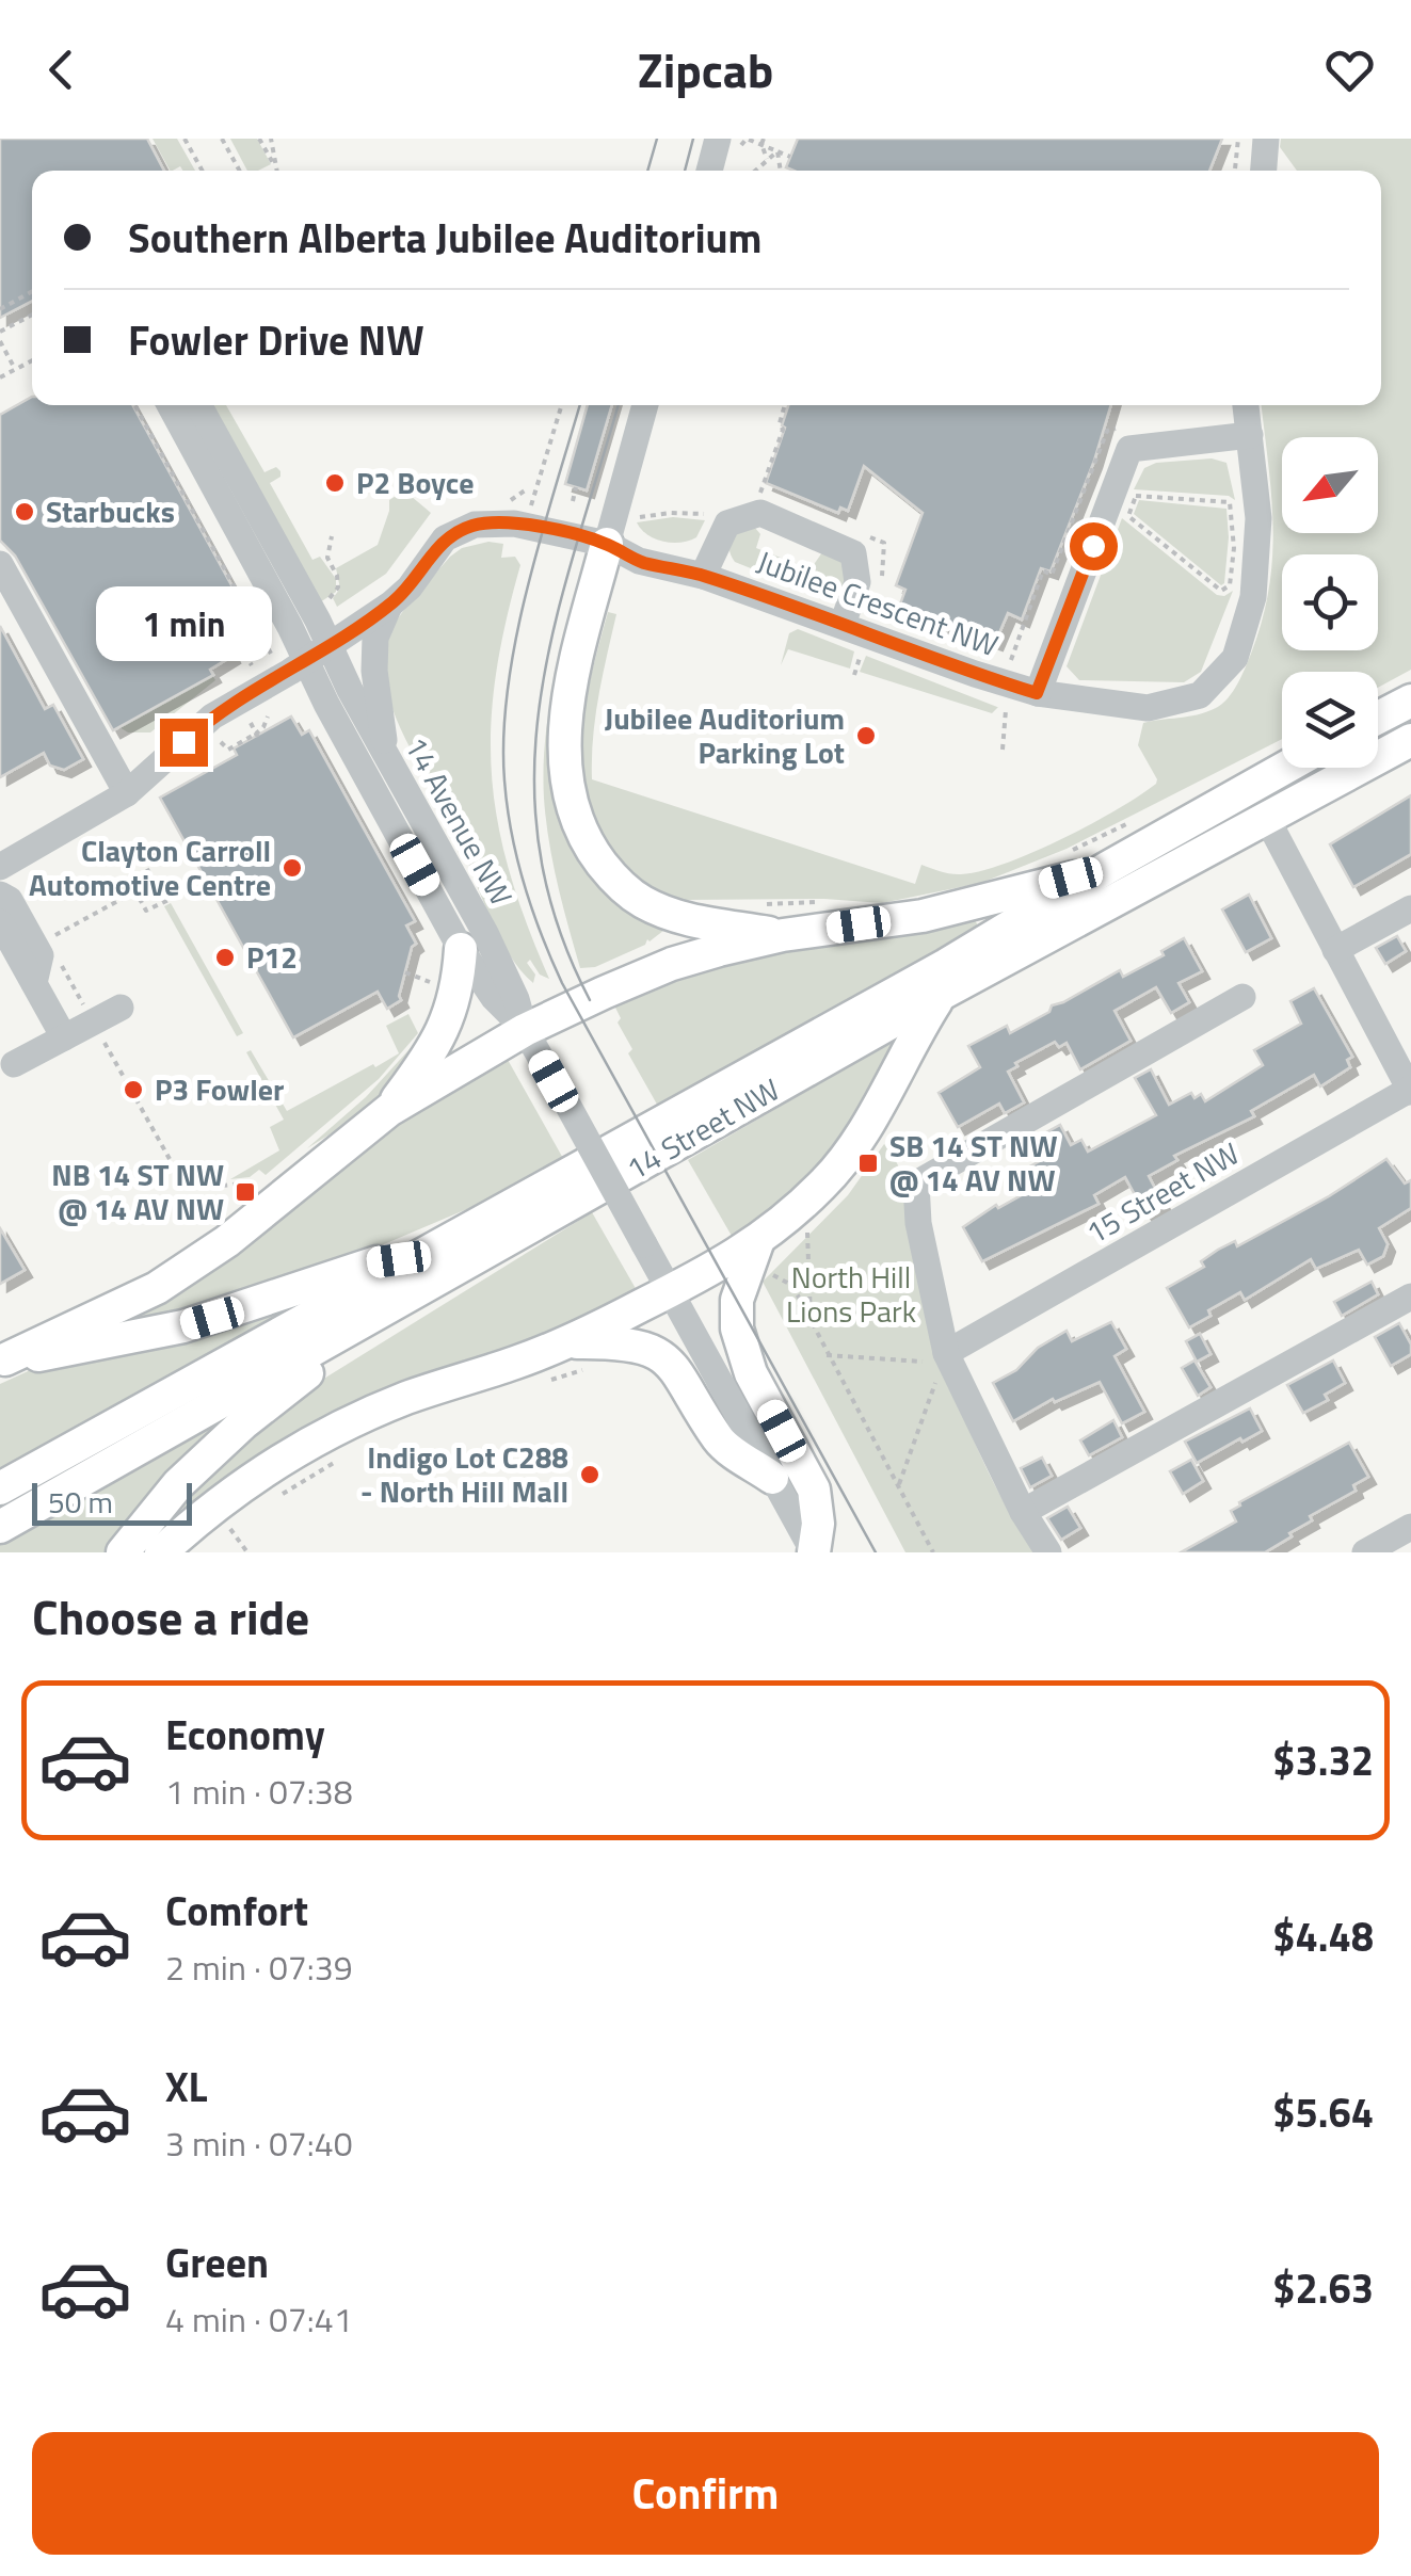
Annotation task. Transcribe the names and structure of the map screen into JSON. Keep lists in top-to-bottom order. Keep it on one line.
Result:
{"streets":{"main road":["14 Street NW"],"street":["Jubilee Crescent NW","14 Avenue NW","15 Street NW"]},"parks":["North Hill Lions Park"],"places":{"other":["P2 Boyce","Starbucks","Jubilee Auditorium Parking Lot","Clayton Carroll Automotive Centre","P12","P3 Fowler","Indigo Lot C288 - North Hill Mall"],"transit":["SB 14 ST NW @ 14 AV NW","NB 14 ST NW @ 14 AV NW"]},"scale_bar":"50 m","north":"bottom left","page":{"header":"Zipcab","banner":["Southern Alberta Jubilee Auditorium","Fowler Drive NW"],"bubble":"1 min","scale":"50 m","heading":"Choose a ride","list":[{"name":"Economy","note":"1 min · 07:38","value":"$3.32"},{"name":"Comfort","note":"2 min · 07:39","value":"$4.48"},{"name":"XL","note":"3 min · 07:40","value":"$5.64"},{"name":"Green","note":"4 min · 07:41","value":"$2.63"}],"buttons":"Confirm"}}
